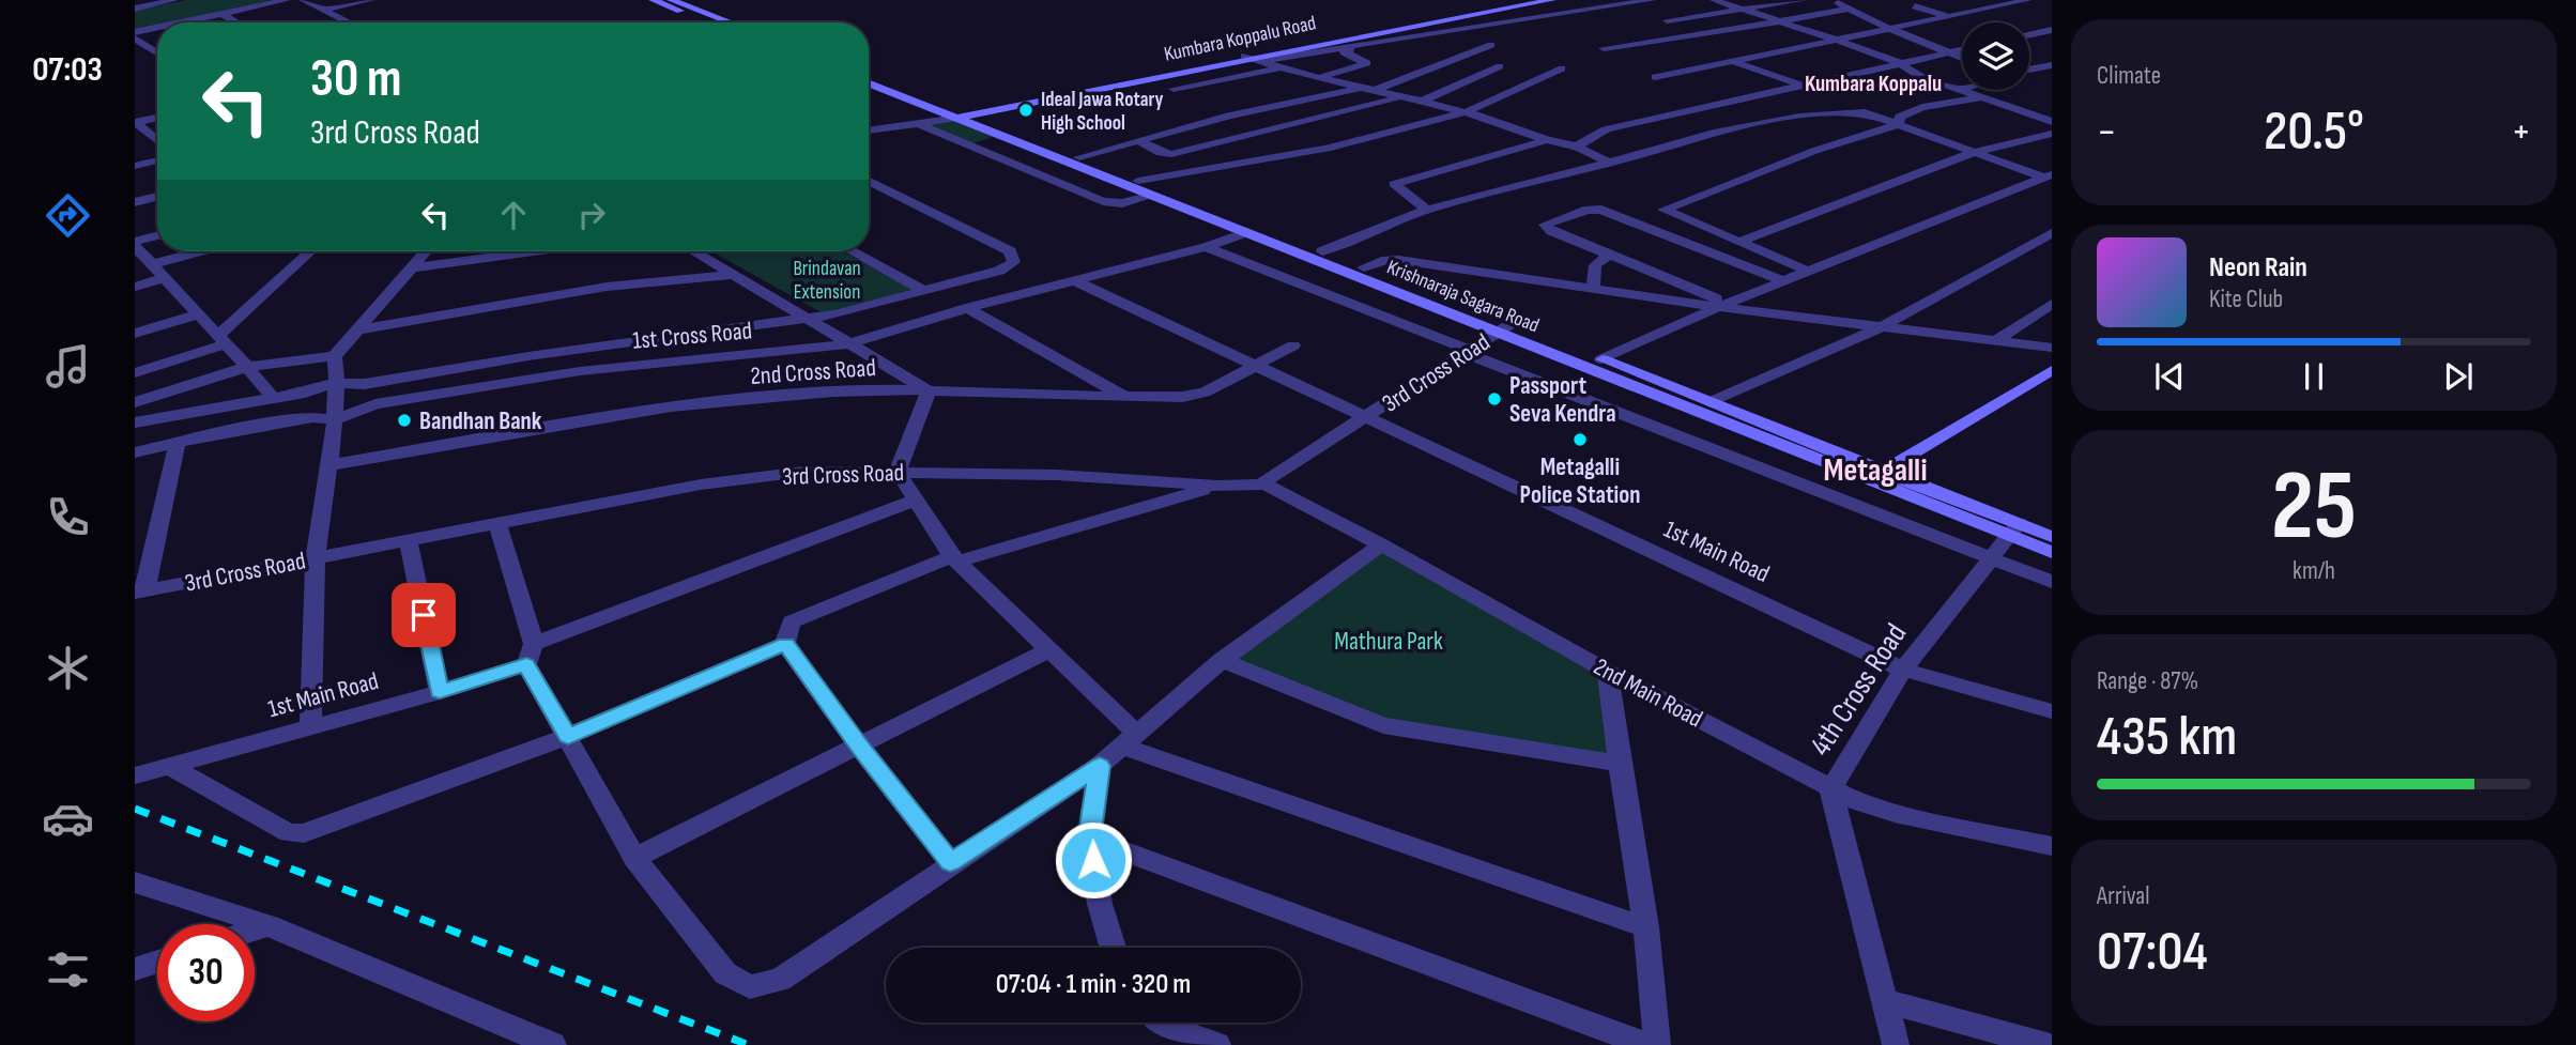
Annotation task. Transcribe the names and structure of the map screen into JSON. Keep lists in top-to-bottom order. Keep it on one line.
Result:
{"streets":{"main road":["Kumbara Koppalu Road","Krishnaraja Sagara Road"],"street":["1st Cross Road","2nd Cross Road","3rd Cross Road","1st Main Road","4th Cross Road","2nd Main Road"]},"crossings":[["Kumbara Koppalu Road","Krishnaraja Sagara Road"],["Krishnaraja Sagara Road","1st Cross Road"],["Krishnaraja Sagara Road","3rd Cross Road"],["Krishnaraja Sagara Road","4th Cross Road"],["1st Cross Road","1st Main Road"],["2nd Cross Road","1st Main Road"],["3rd Cross Road","1st Main Road"],["3rd Cross Road","2nd Main Road"],["1st Main Road","4th Cross Road"],["4th Cross Road","2nd Main Road"]],"districts":["Kumbara Koppalu","Metagalli"],"parks":["Brindavan Extension","Mathura Park"],"places":["Ideal Jawa Rotary High School","Passport Seva Kendra","Bandhan Bank","Metagalli Police Station"],"page":{"tabs":"07:03","tile":["Climate",["25","km/h"],["Range · 87%","435 km"],["Arrival","07:04"]],"turn":["30 m","3rd Cross Road"],"heat":["−","20.5°","+"],"song":["Neon Rain","Kite Club"],"limit":"30","trip":"07:04 · 1 min · 320 m"}}
